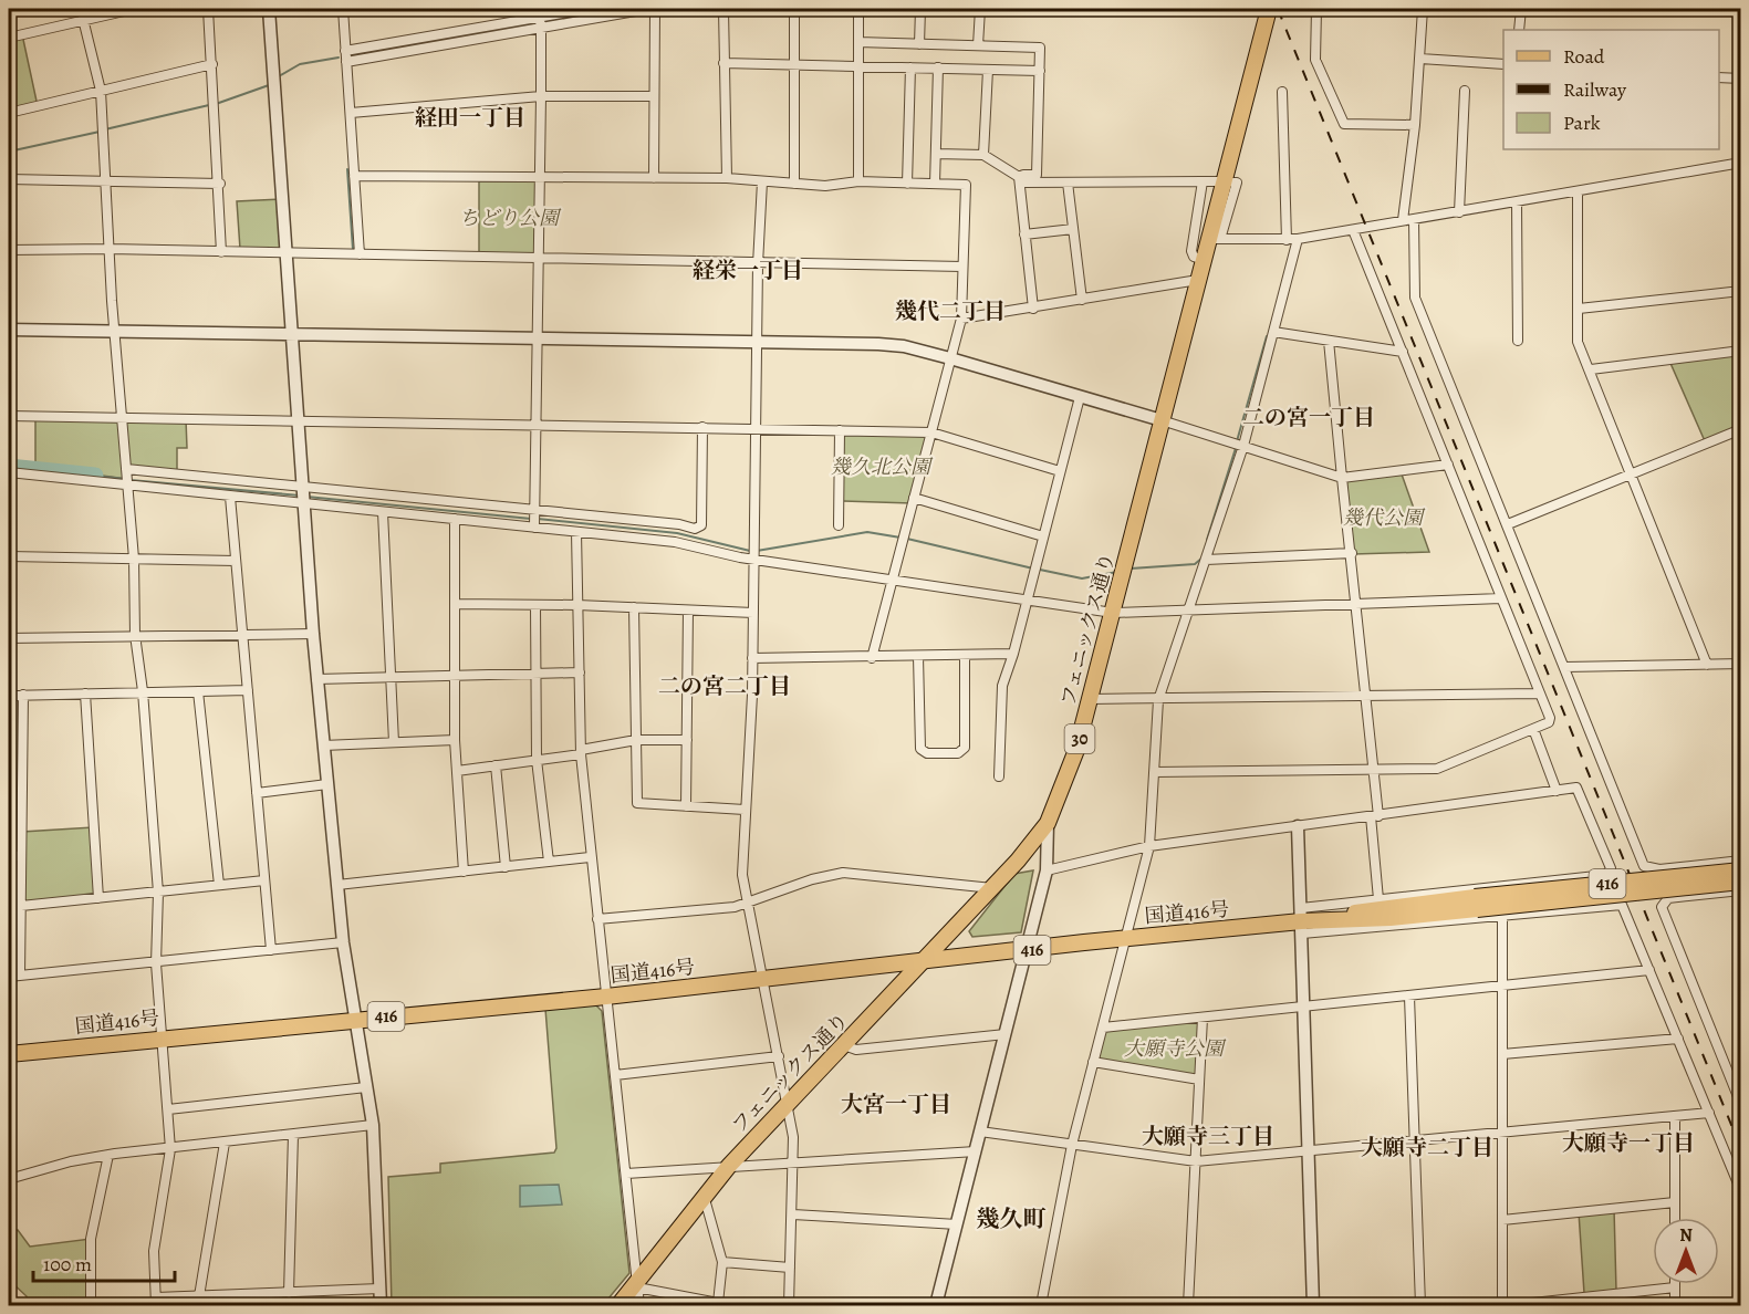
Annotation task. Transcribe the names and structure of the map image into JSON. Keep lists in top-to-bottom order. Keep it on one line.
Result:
{"streets":{"main road":["フェニックス通り","30","416","国道416号"]},"crossings":[["フェニックス通り","国道416号"]],"districts":["経田一丁目","経栄一丁目","幾代二丁目","二の宮一丁目","二の宮二丁目","大宮一丁目","大願寺三丁目","大願寺一丁目","大願寺二丁目","幾久町"],"parks":["ちどり公園","幾久北公園","幾代公園","大願寺公園"],"legend":["Road","Railway","Park"],"scale_bar":"100 m","north":"top"}
